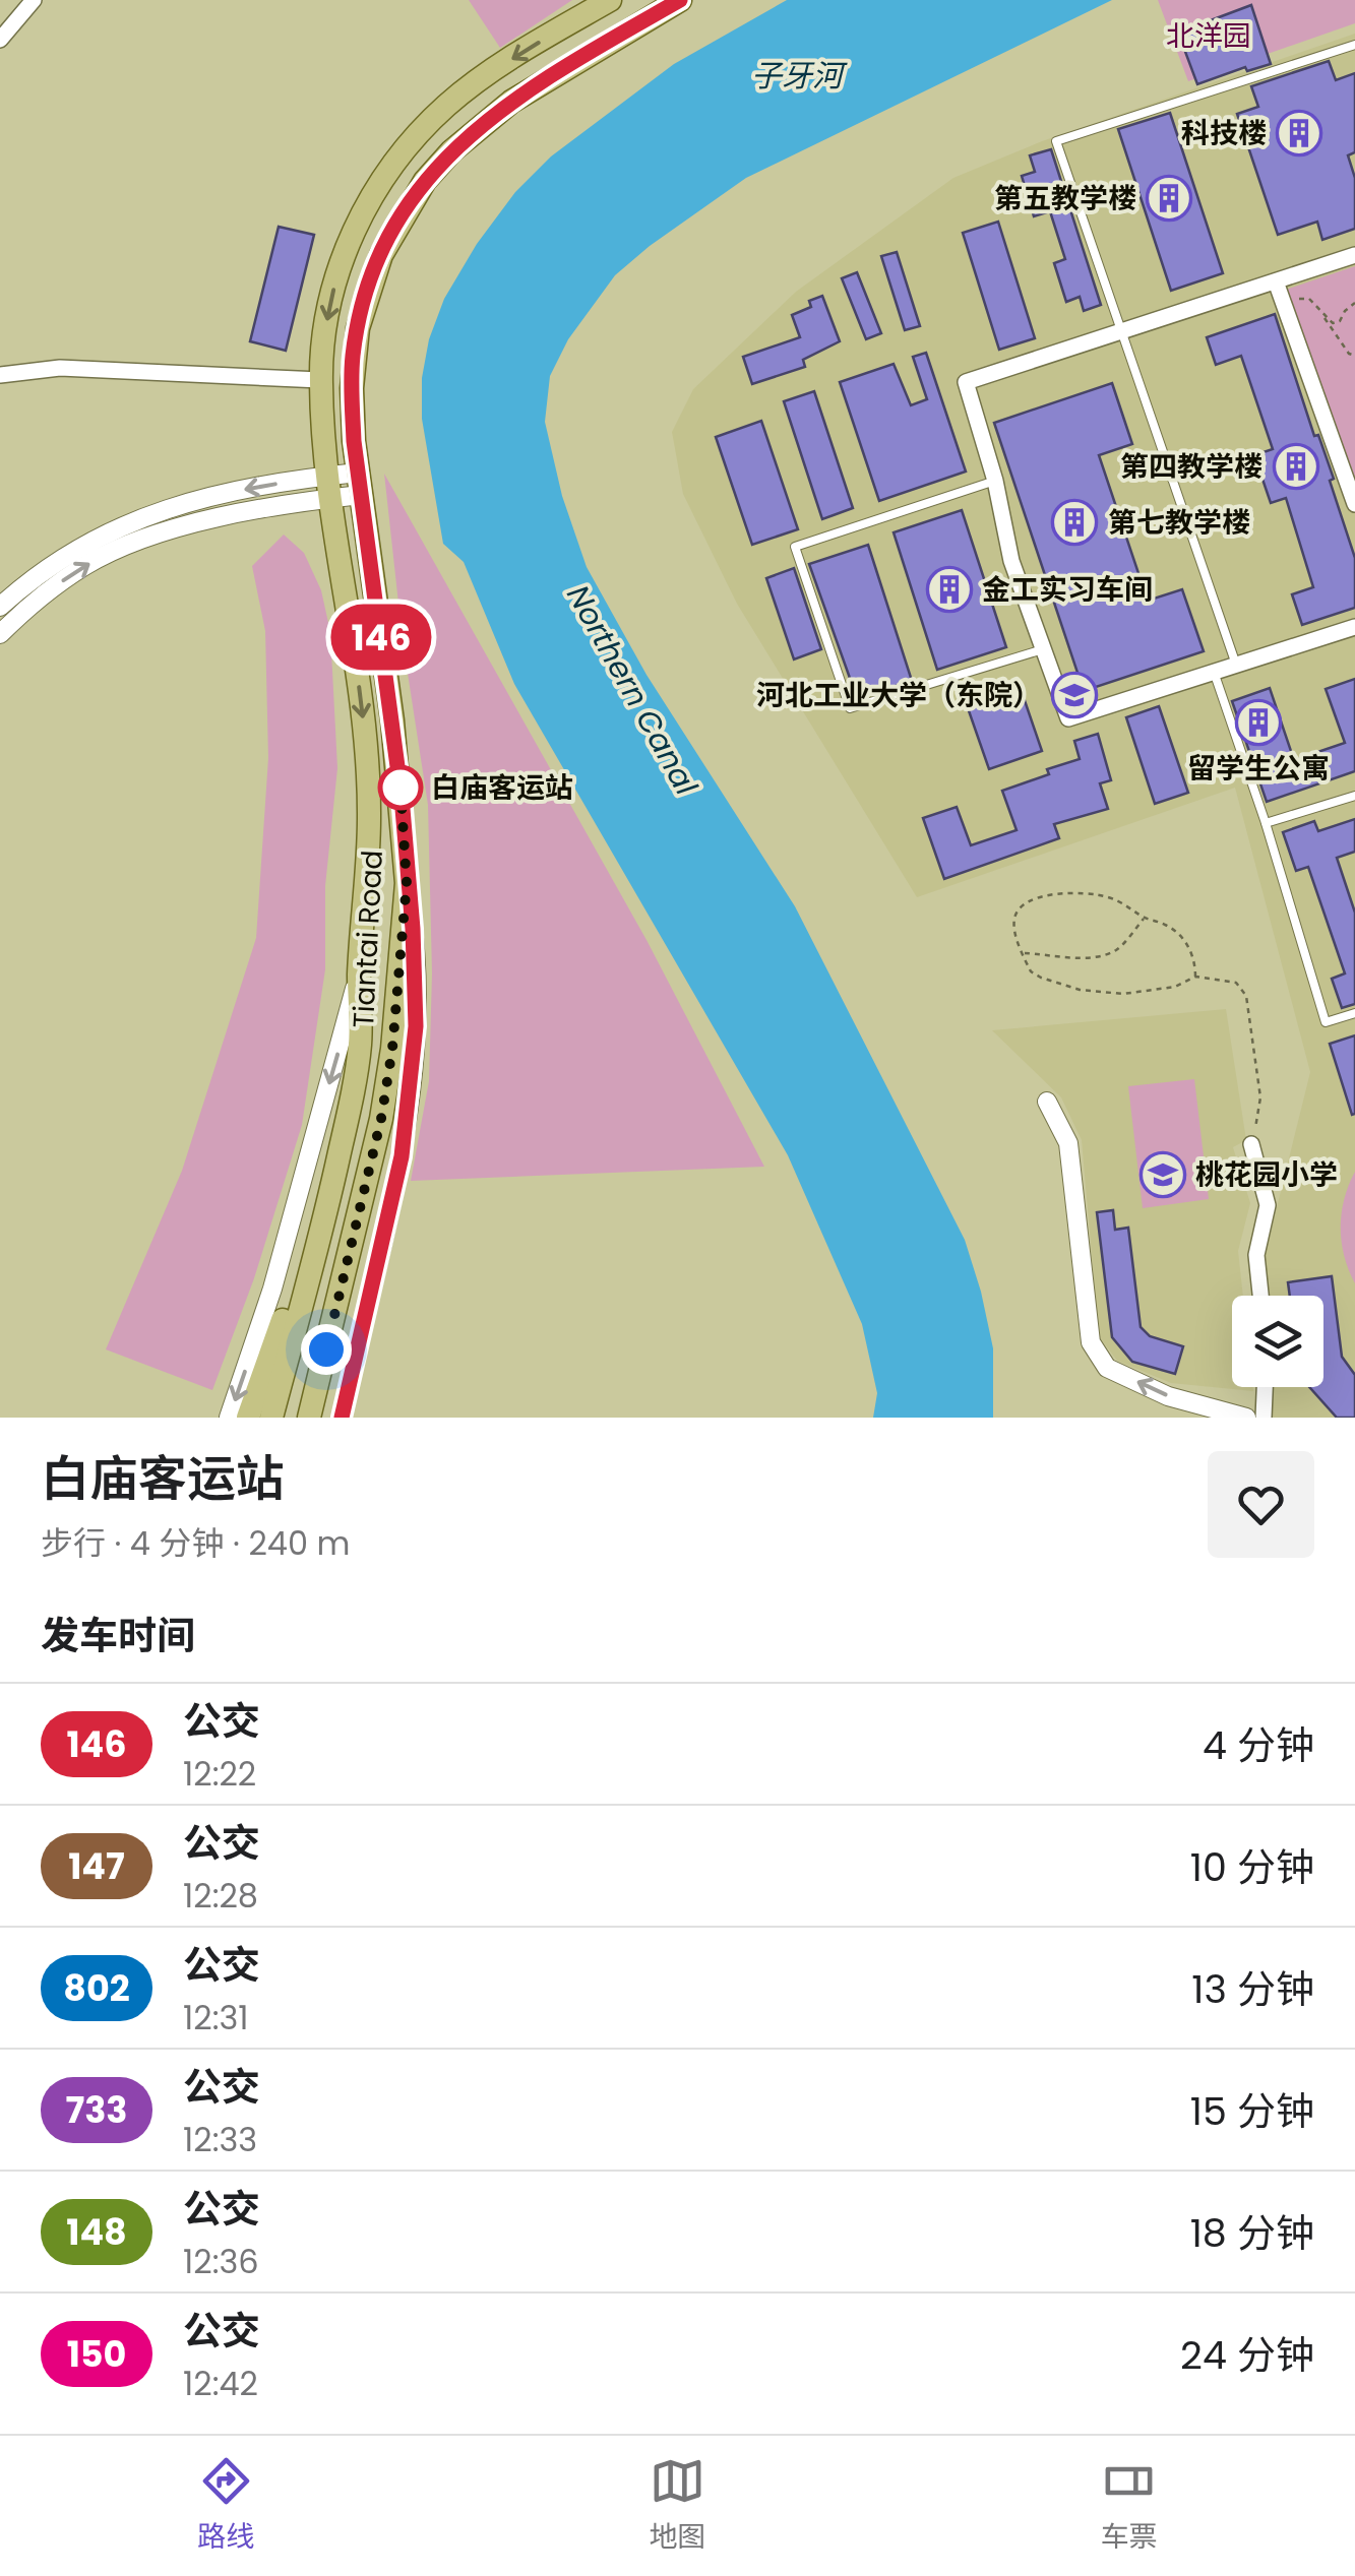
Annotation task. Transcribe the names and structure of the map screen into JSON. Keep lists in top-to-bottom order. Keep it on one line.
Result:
{"streets":{"main road":["Tiantai Road"]},"water":["子牙河","Northern Canal"],"parks":["北洋园"],"places":{"building":["科技楼","第五教学楼","第四教学楼","第七教学楼","金工实习车间","留学生公寓"],"school or university":["河北工业大学（东院）","桃花园小学"],"other":["白庙客运站"]},"lines":["bus line 146"],"page":{"on_map":"146","heading":[["白庙客运站","步行 · 4 分钟 · 240 m"],"发车时间"],"list":[{"mark":"146","name":"公交","note":"12:22","value":"4 分钟"},{"mark":"147","name":"公交","note":"12:28","value":"10 分钟"},{"mark":"802","name":"公交","note":"12:31","value":"13 分钟"},{"mark":"733","name":"公交","note":"12:33","value":"15 分钟"},{"mark":"148","name":"公交","note":"12:36","value":"18 分钟"},{"mark":"150","name":"公交","note":"12:42","value":"24 分钟"}],"tabs":["路线","地图","车票"]}}
